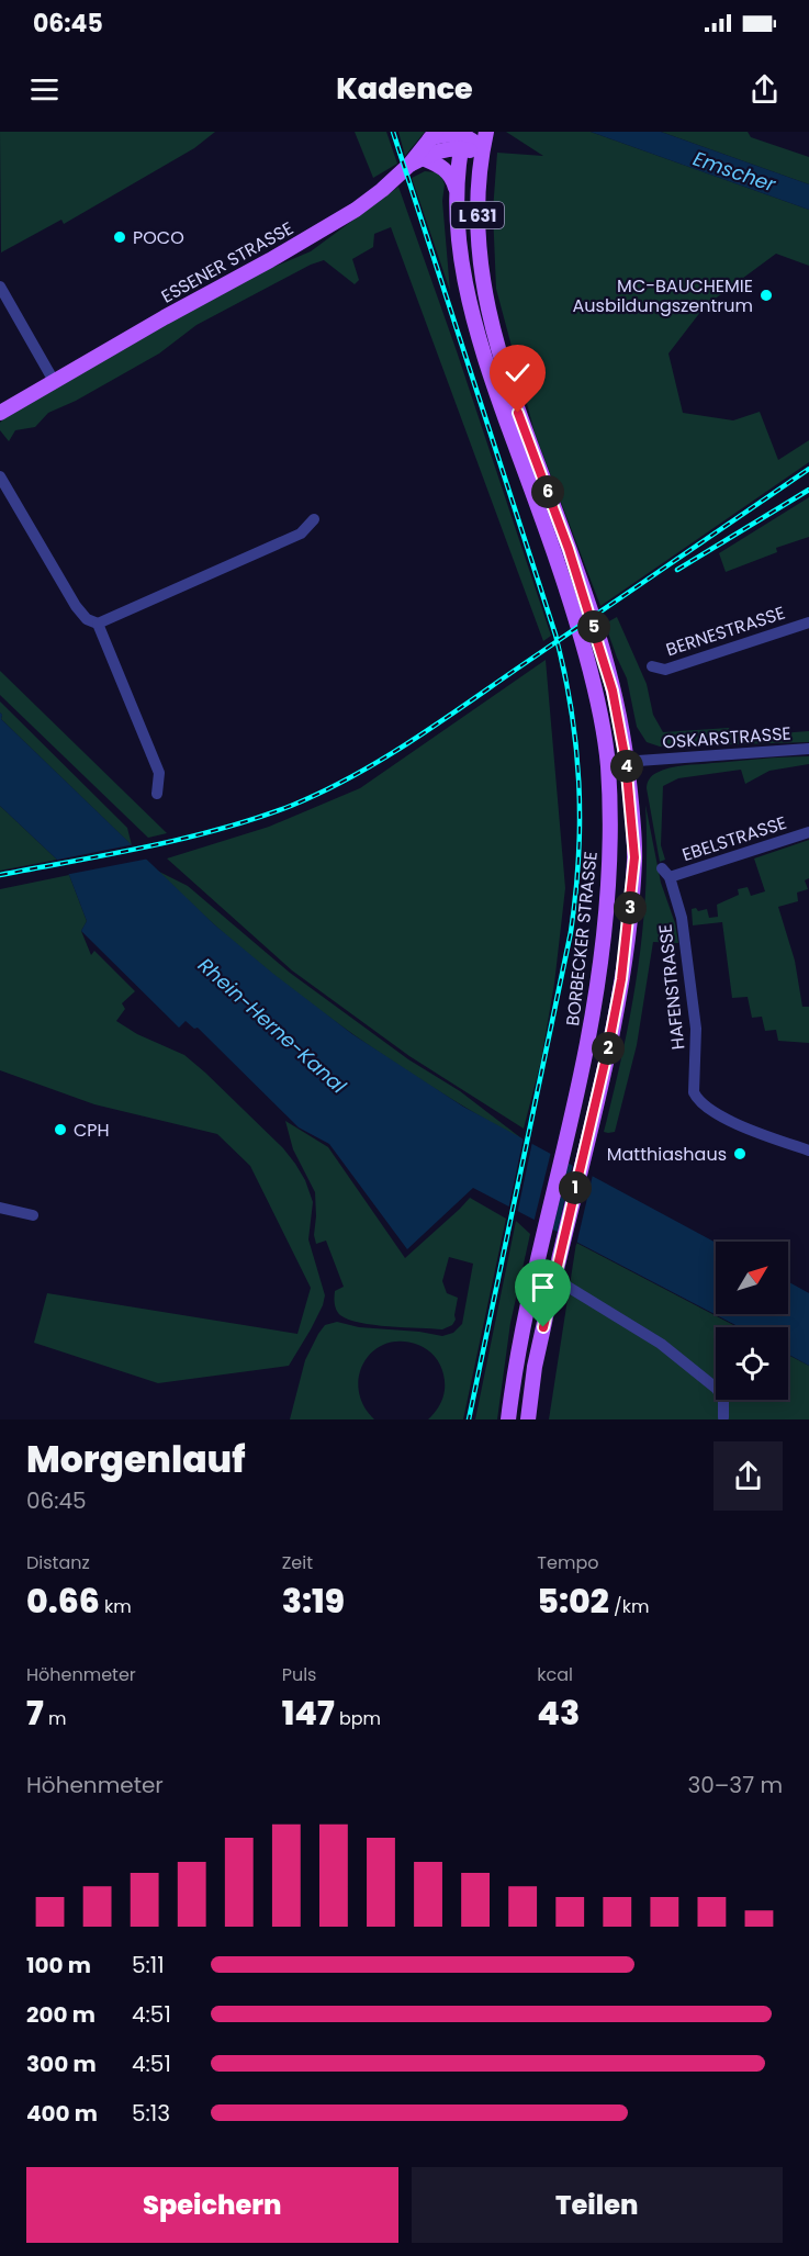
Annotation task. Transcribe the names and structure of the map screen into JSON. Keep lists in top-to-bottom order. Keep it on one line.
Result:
{"streets":{"main road":["L 631","ESSENER STRASSE","BORBECKER STRASSE"],"street":["BERNESTRASSE","OSKARSTRASSE","EBELSTRASSE","HAFENSTRASSE"]},"crossings":[["L 631","OSKARSTRASSE"],["ESSENER STRASSE","BORBECKER STRASSE"],["OSKARSTRASSE","BORBECKER STRASSE"],["EBELSTRASSE","HAFENSTRASSE"]],"water":["Emscher","Rhein-Herne-Kanal"],"places":["POCO","MC-BAUCHEMIE Ausbildungszentrum","CPH","Matthiashaus"],"north":"top right","page":{"status":"06:45","header":"Kadence","pins":["6","5","4","3","2","1"],"heading":["Morgenlauf","06:45"],"stats":[["Distanz","0.66 km"],["Zeit","3:19"],["Tempo","5:02 /km"],["Höhenmeter","7 m"],["Puls","147 bpm"],["kcal","43"]],"chart":["Höhenmeter","30–37 m"],"list":[{"name":"100 m","note":"5:11"},{"name":"200 m","note":"4:51"},{"name":"300 m","note":"4:51"},{"name":"400 m","note":"5:13"}],"buttons":["Speichern","Teilen"]}}
